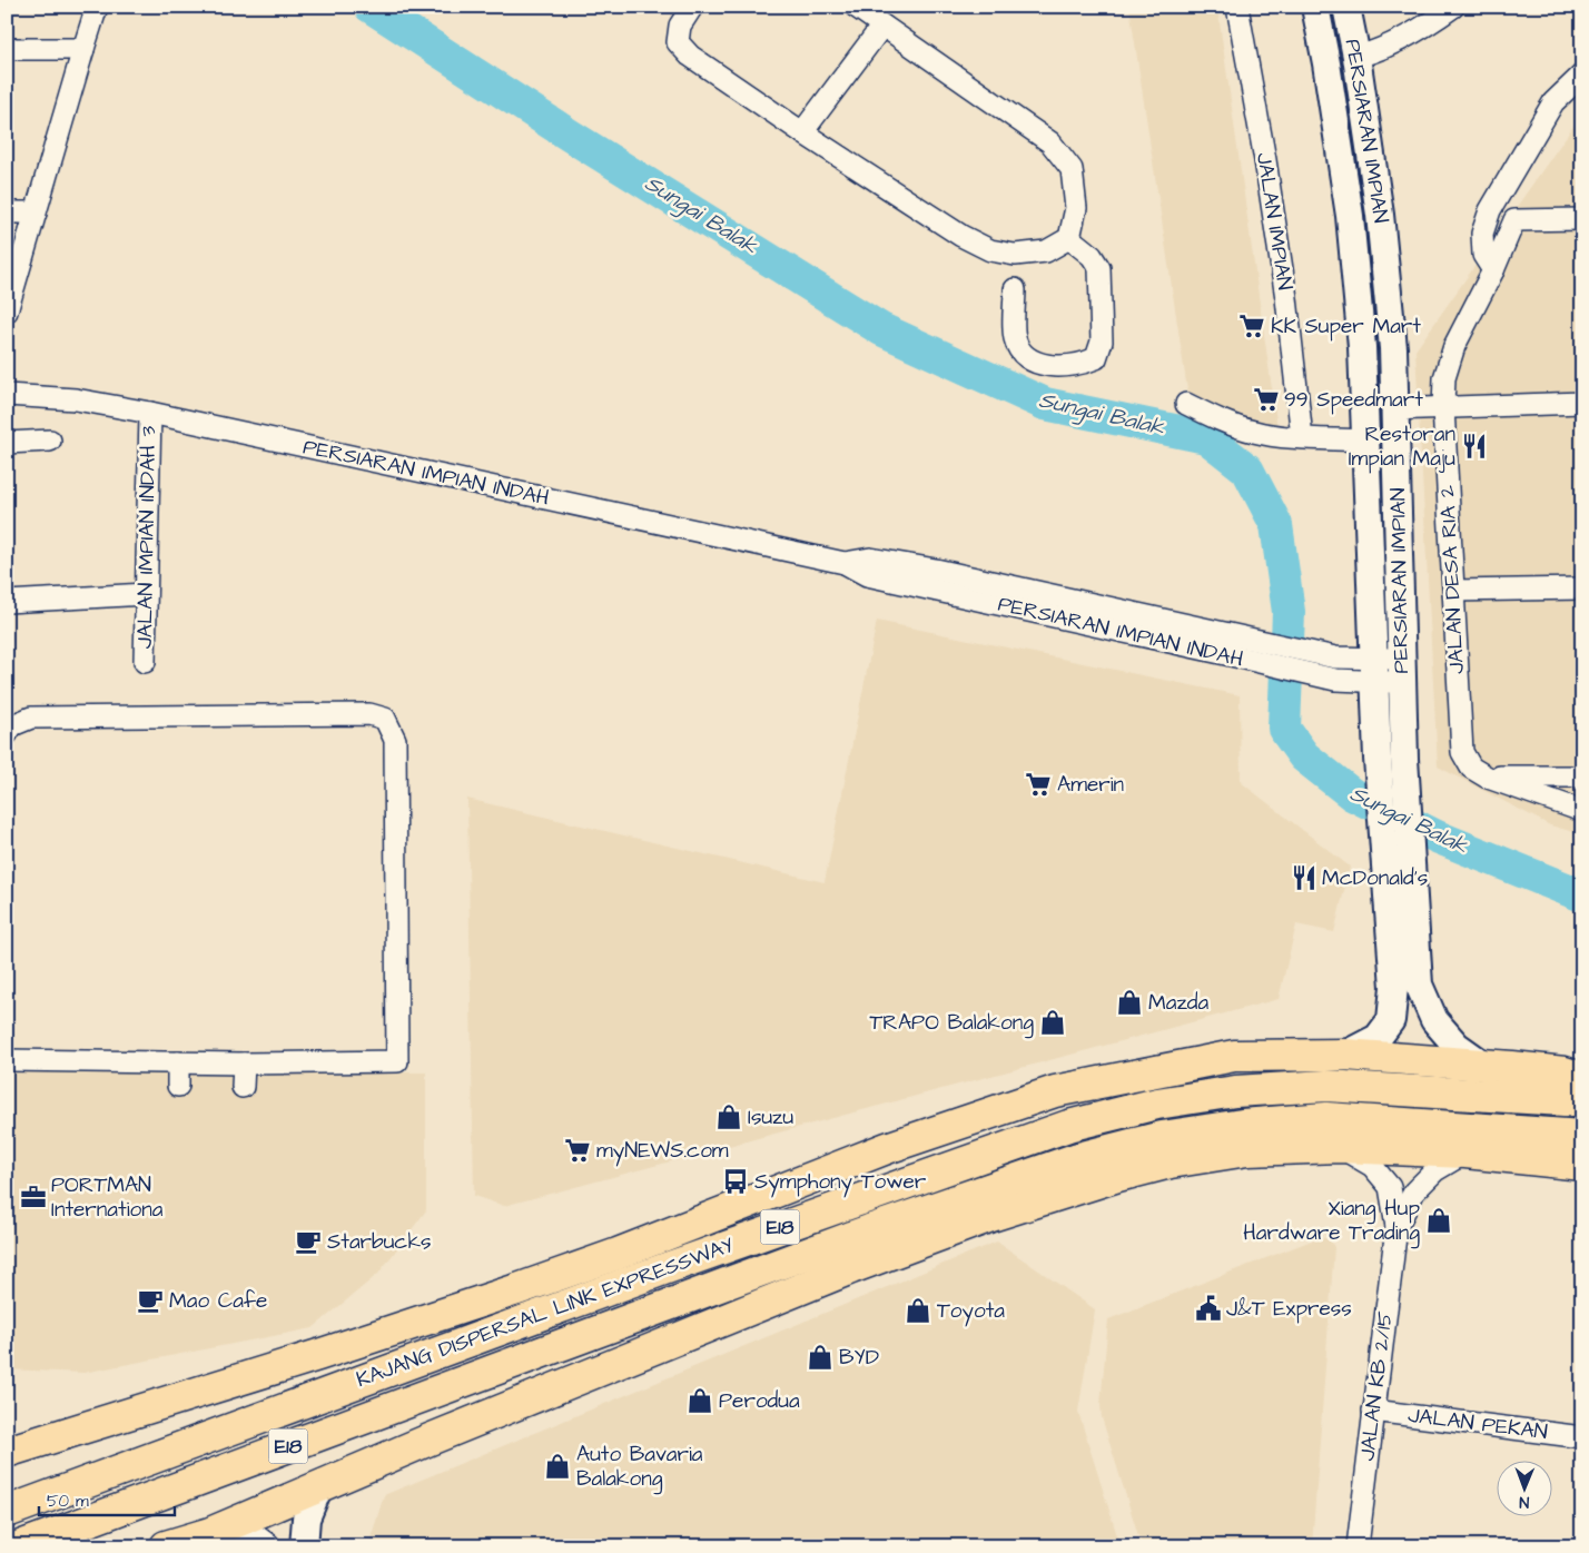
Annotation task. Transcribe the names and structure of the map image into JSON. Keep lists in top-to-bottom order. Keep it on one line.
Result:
{"streets":{"highway":["E18","KAJANG DISPERSAL LINK EXPRESSWAY"],"street":["PERSIARAN IMPIAN","JALAN IMPIAN","PERSIARAN IMPIAN INDAH","JALAN IMPIAN INDAH 3","JALAN DESA RIA 2","JALAN KB 2/15","JALAN PEKAN"]},"crossings":[["PERSIARAN IMPIAN","PERSIARAN IMPIAN INDAH"],["PERSIARAN IMPIAN INDAH","JALAN IMPIAN INDAH 3"],["JALAN KB 2/15","JALAN PEKAN"]],"water":["Sungai Balak"],"places":{"supermarket":["KK Super Mart","99 Speedmart","Amerin","myNEWS.com"],"restaurant":["Restoran Impian Maju","McDonald's"],"shop":["Mazda","TRAPO Balakong","Isuzu","Xiang Hup Hardware Trading","Toyota","BYD","Perodua","Auto Bavaria Balakong"],"bus stop":["Symphony Tower"],"office":["PORTMAN Internationa"],"cafe":["Starbucks","Mao Cafe"],"public building":["J&T Express"]},"scale_bar":"50 m","north":"bottom"}
